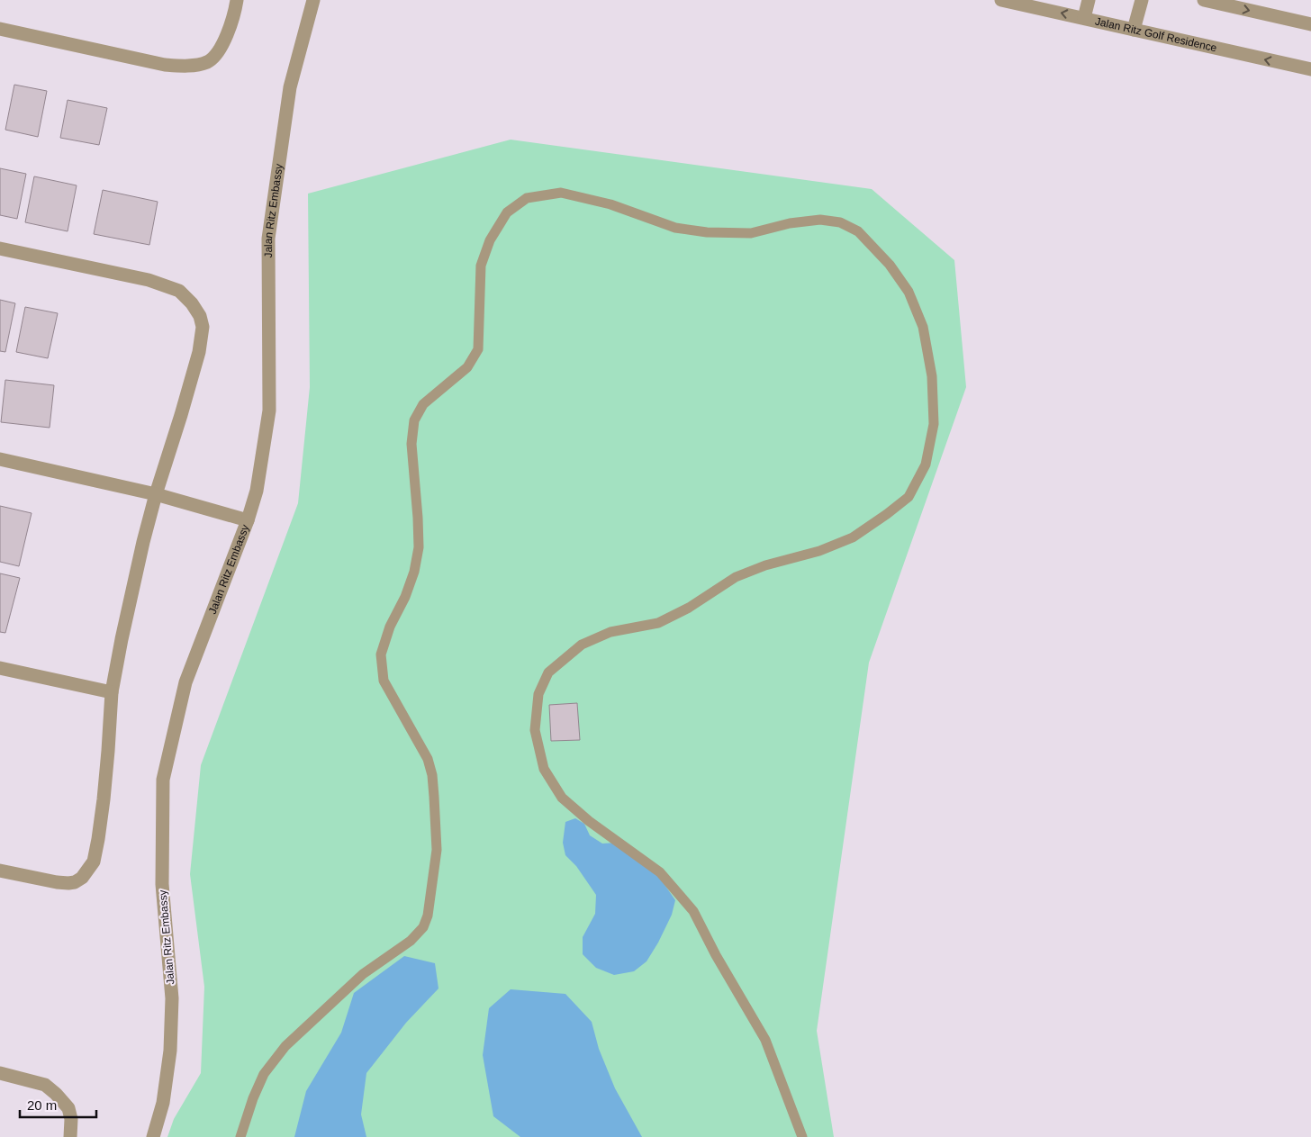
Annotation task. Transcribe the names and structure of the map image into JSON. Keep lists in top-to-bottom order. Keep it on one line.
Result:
{"streets":{"street":["Jalan Ritz Golf Residence","Jalan Ritz Embassy"]},"scale_bar":"20 m"}
